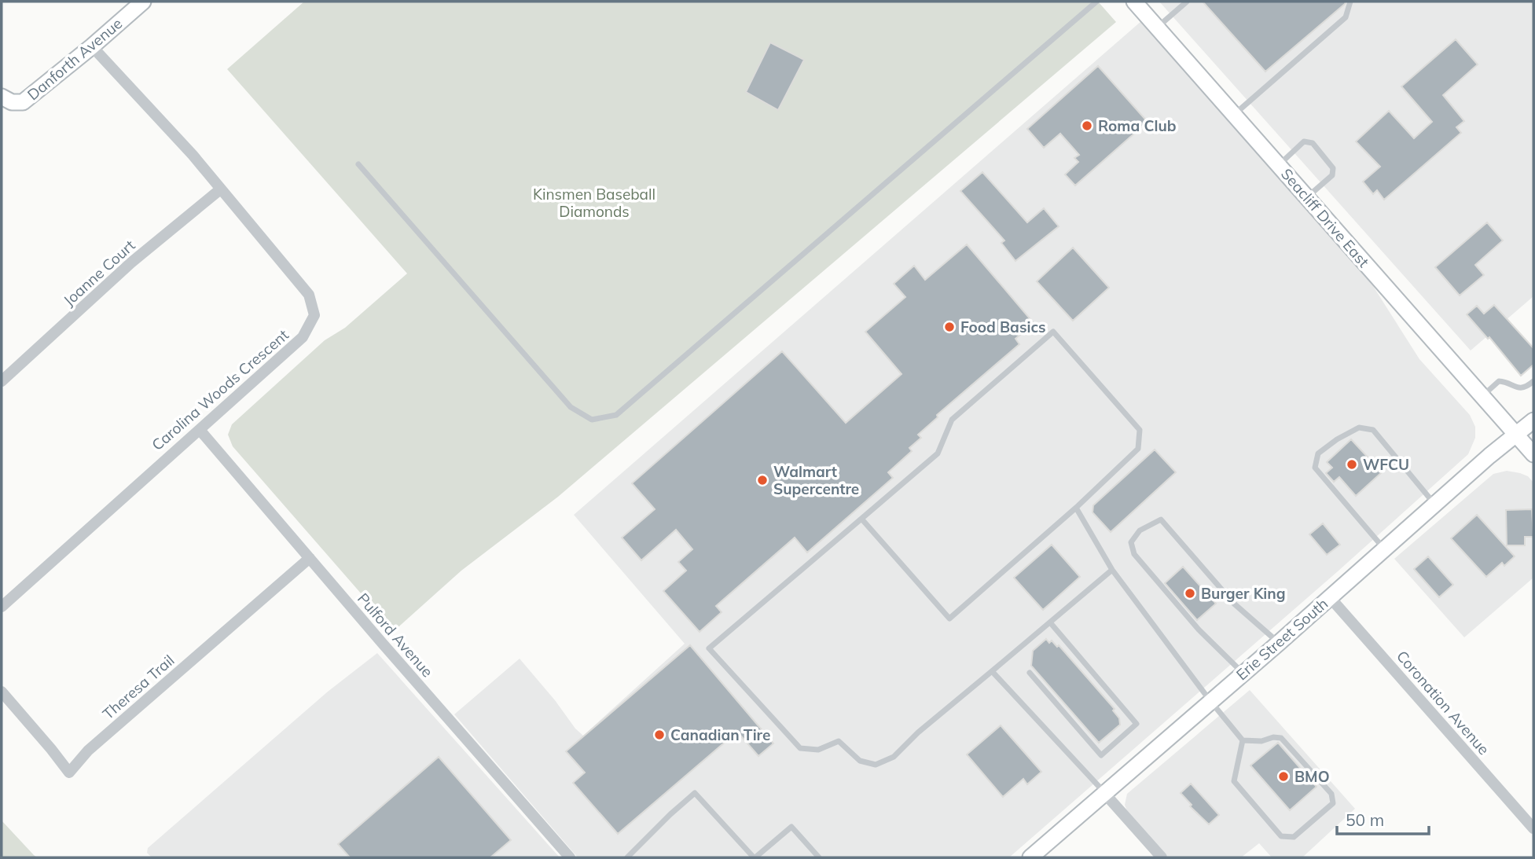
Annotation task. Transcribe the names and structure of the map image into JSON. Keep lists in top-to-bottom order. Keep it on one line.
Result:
{"streets":{"main road":["Danforth Avenue","Seacliff Drive East","Erie Street South"],"street":["Joanne Court","Carolina Woods Crescent","Pulford Avenue","Theresa Trail","Coronation Avenue"]},"crossings":[["Danforth Avenue","Carolina Woods Crescent"],["Seacliff Drive East","Erie Street South"],["Joanne Court","Carolina Woods Crescent"],["Carolina Woods Crescent","Pulford Avenue"],["Pulford Avenue","Theresa Trail"],["Erie Street South","Coronation Avenue"]],"parks":["Kinsmen Baseball Diamonds"],"places":["Roma Club","Food Basics","WFCU","Walmart Supercentre","Burger King","Canadian Tire","BMO"],"scale_bar":"50 m"}
